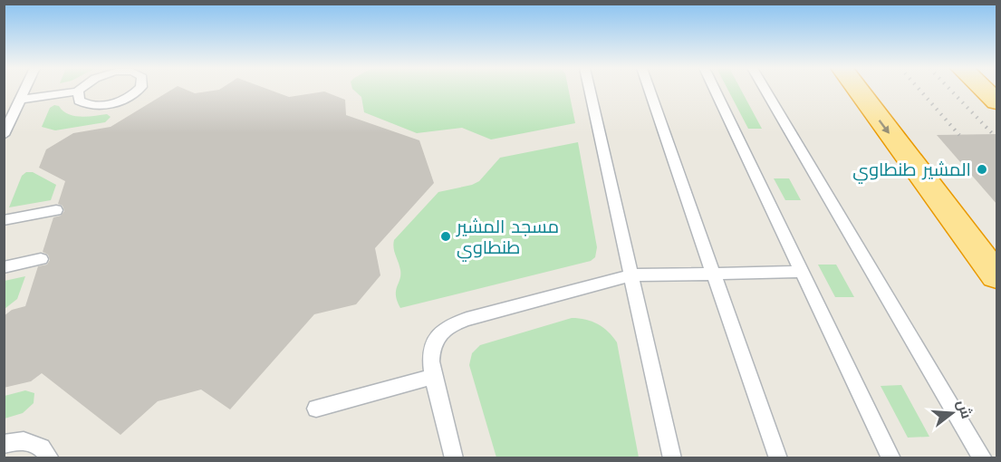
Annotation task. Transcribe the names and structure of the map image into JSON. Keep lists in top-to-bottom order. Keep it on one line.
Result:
{"places":["المشير طنطاوي","مسجد المشير طنطاوي"],"north":"right"}
